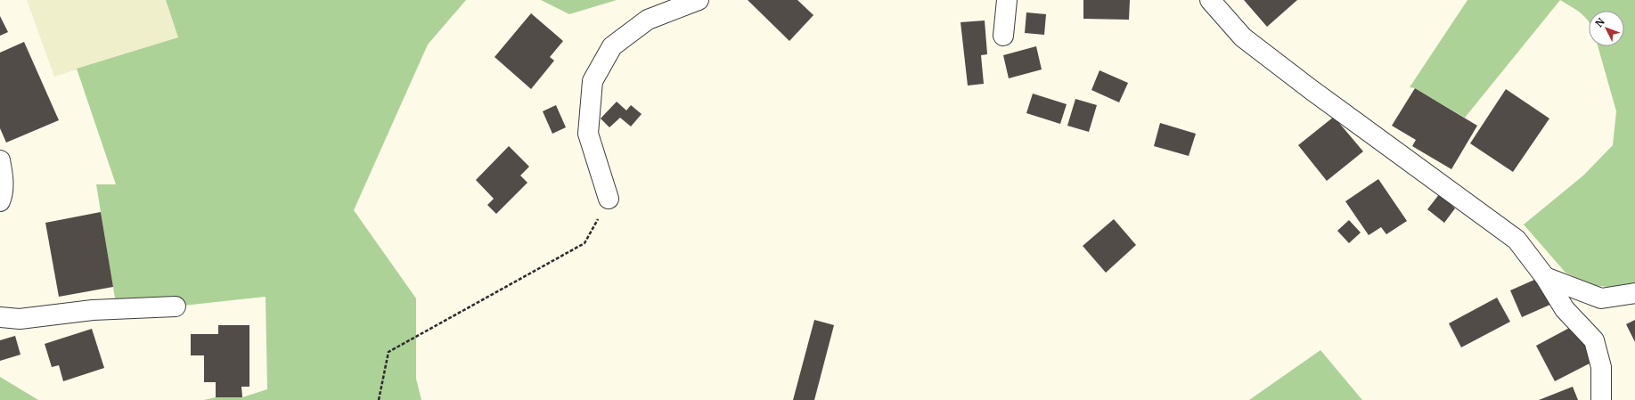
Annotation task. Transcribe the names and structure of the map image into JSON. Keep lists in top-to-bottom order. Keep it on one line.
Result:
{"north":"top left"}
